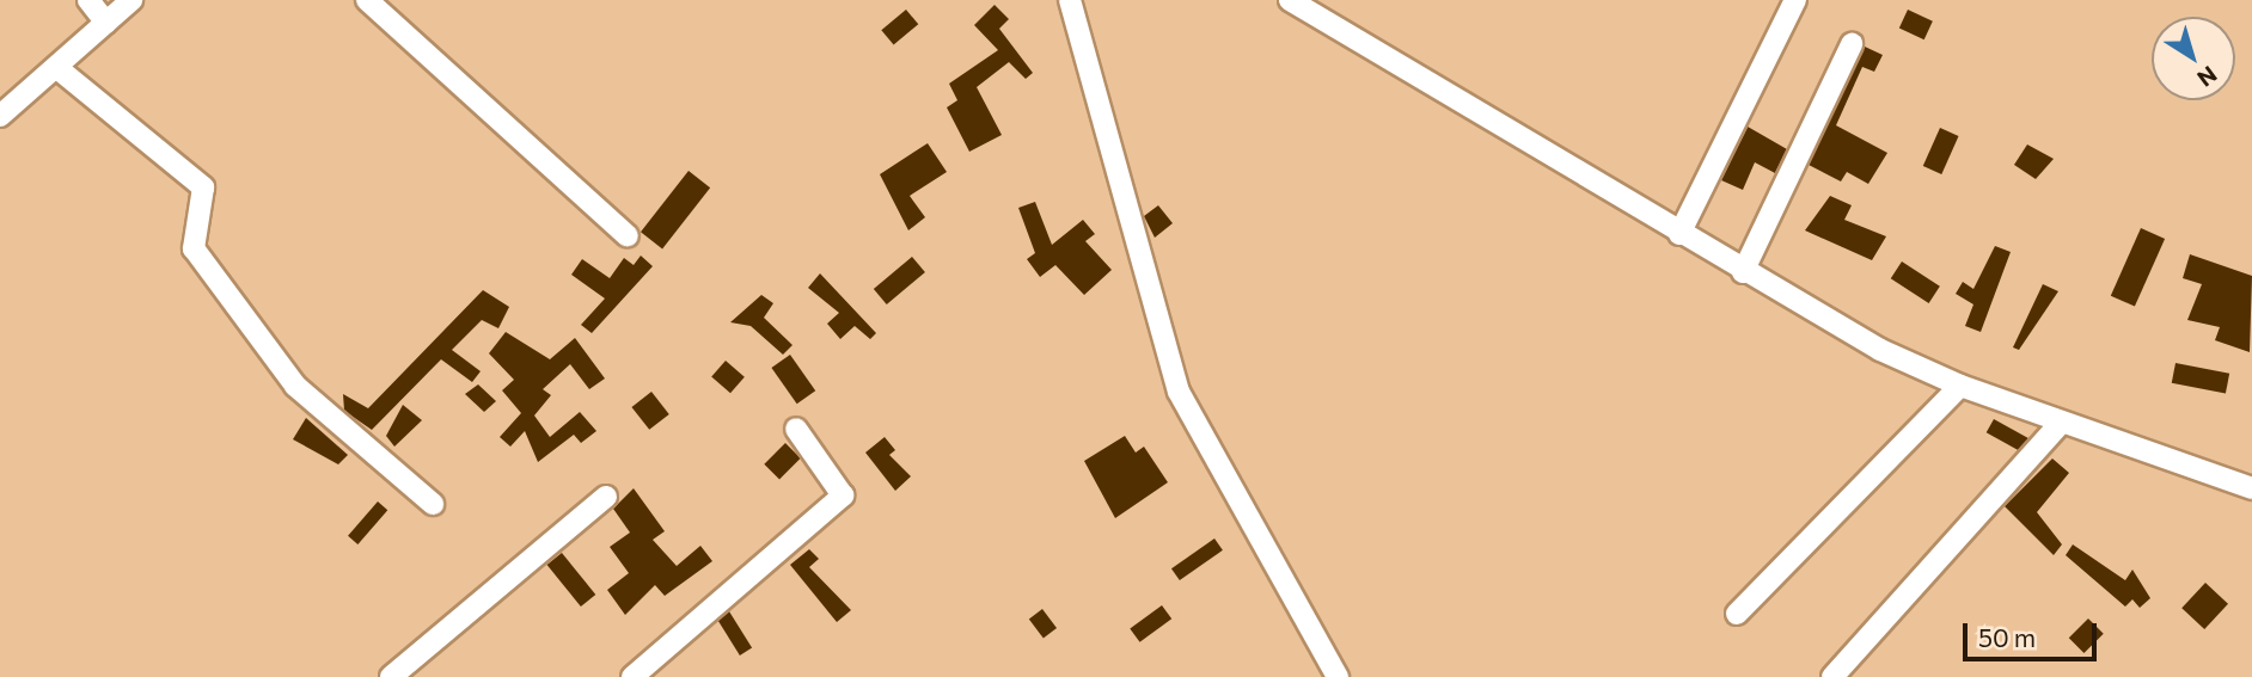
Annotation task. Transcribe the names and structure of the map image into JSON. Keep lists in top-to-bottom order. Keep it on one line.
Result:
{"scale_bar":"50 m","north":"bottom right"}
